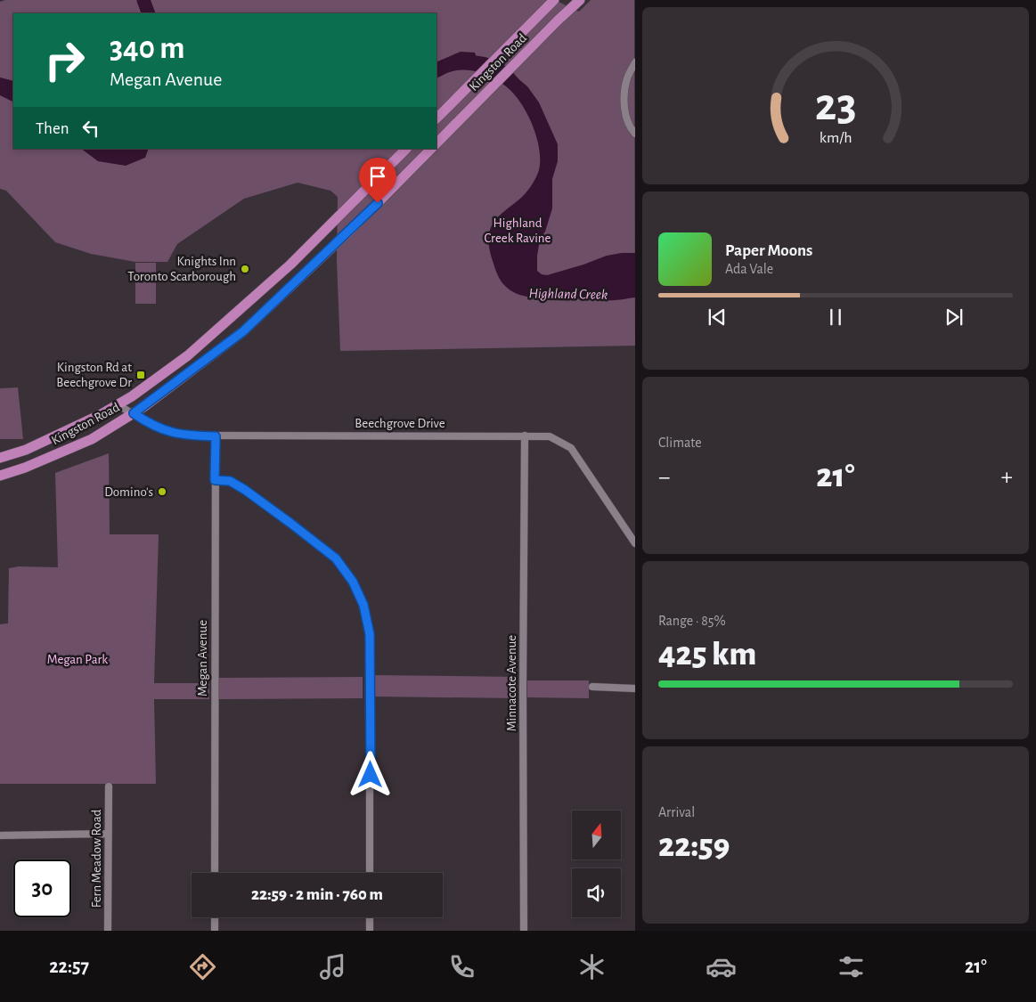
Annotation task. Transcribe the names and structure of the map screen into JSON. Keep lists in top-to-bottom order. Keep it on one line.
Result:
{"streets":{"main road":["Kingston Road"],"street":["Beechgrove Drive","Megan Avenue","Minnacote Avenue","Fern Meadow Road"]},"crossings":[["Kingston Road","Beechgrove Drive"],["Beechgrove Drive","Megan Avenue"],["Beechgrove Drive","Minnacote Avenue"]],"water":["Highland Creek"],"parks":["Highland Creek Ravine","Megan Park"],"places":{"other":["Knights Inn Toronto Scarborough","Domino's"],"transit":["Kingston Rd at Beechgrove Dr"]},"north":"top","page":{"turn":["340 m","Megan Avenue"],"then":"Then","song":["Paper Moons","Ada Vale"],"tile":["Climate",["Range · 85%","425 km"],["Arrival","22:59"]],"heat":["−","21°","+"],"limit":"30","trip":"22:59 · 2 min · 760 m","tabs":["22:57","21°"],"gauge":["23","km/h"]}}
